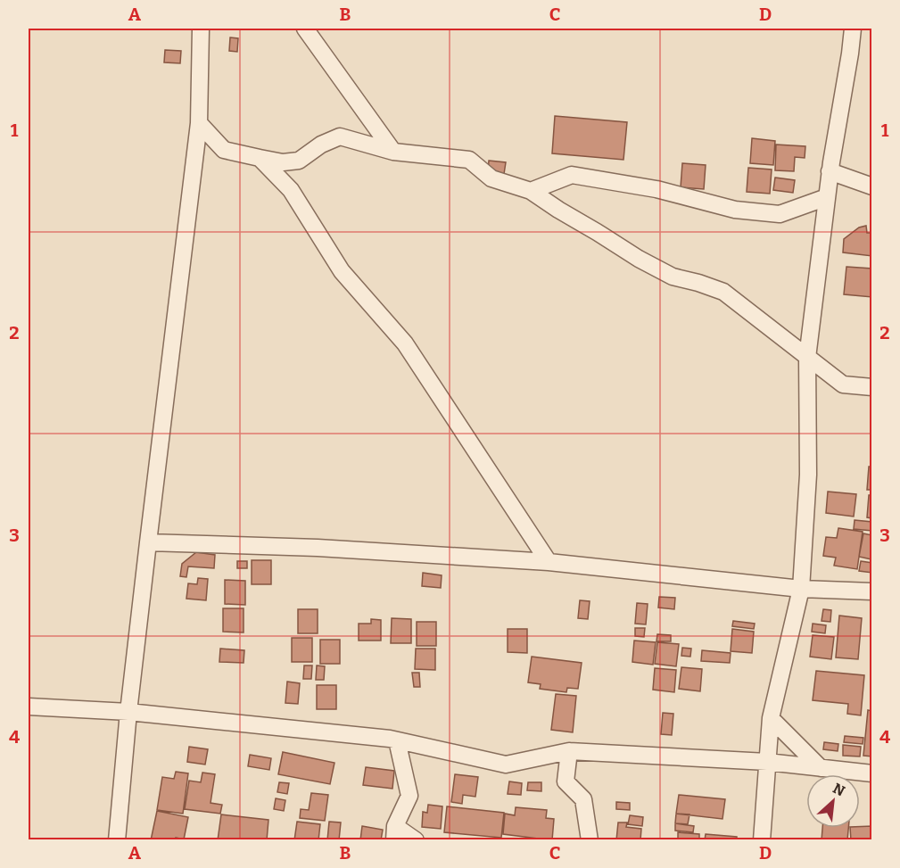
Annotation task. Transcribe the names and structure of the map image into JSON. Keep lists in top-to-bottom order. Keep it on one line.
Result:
{"north":"top right","grid":{"columns":["A","B","C","D"],"rows":["1","2","3","4"]}}
